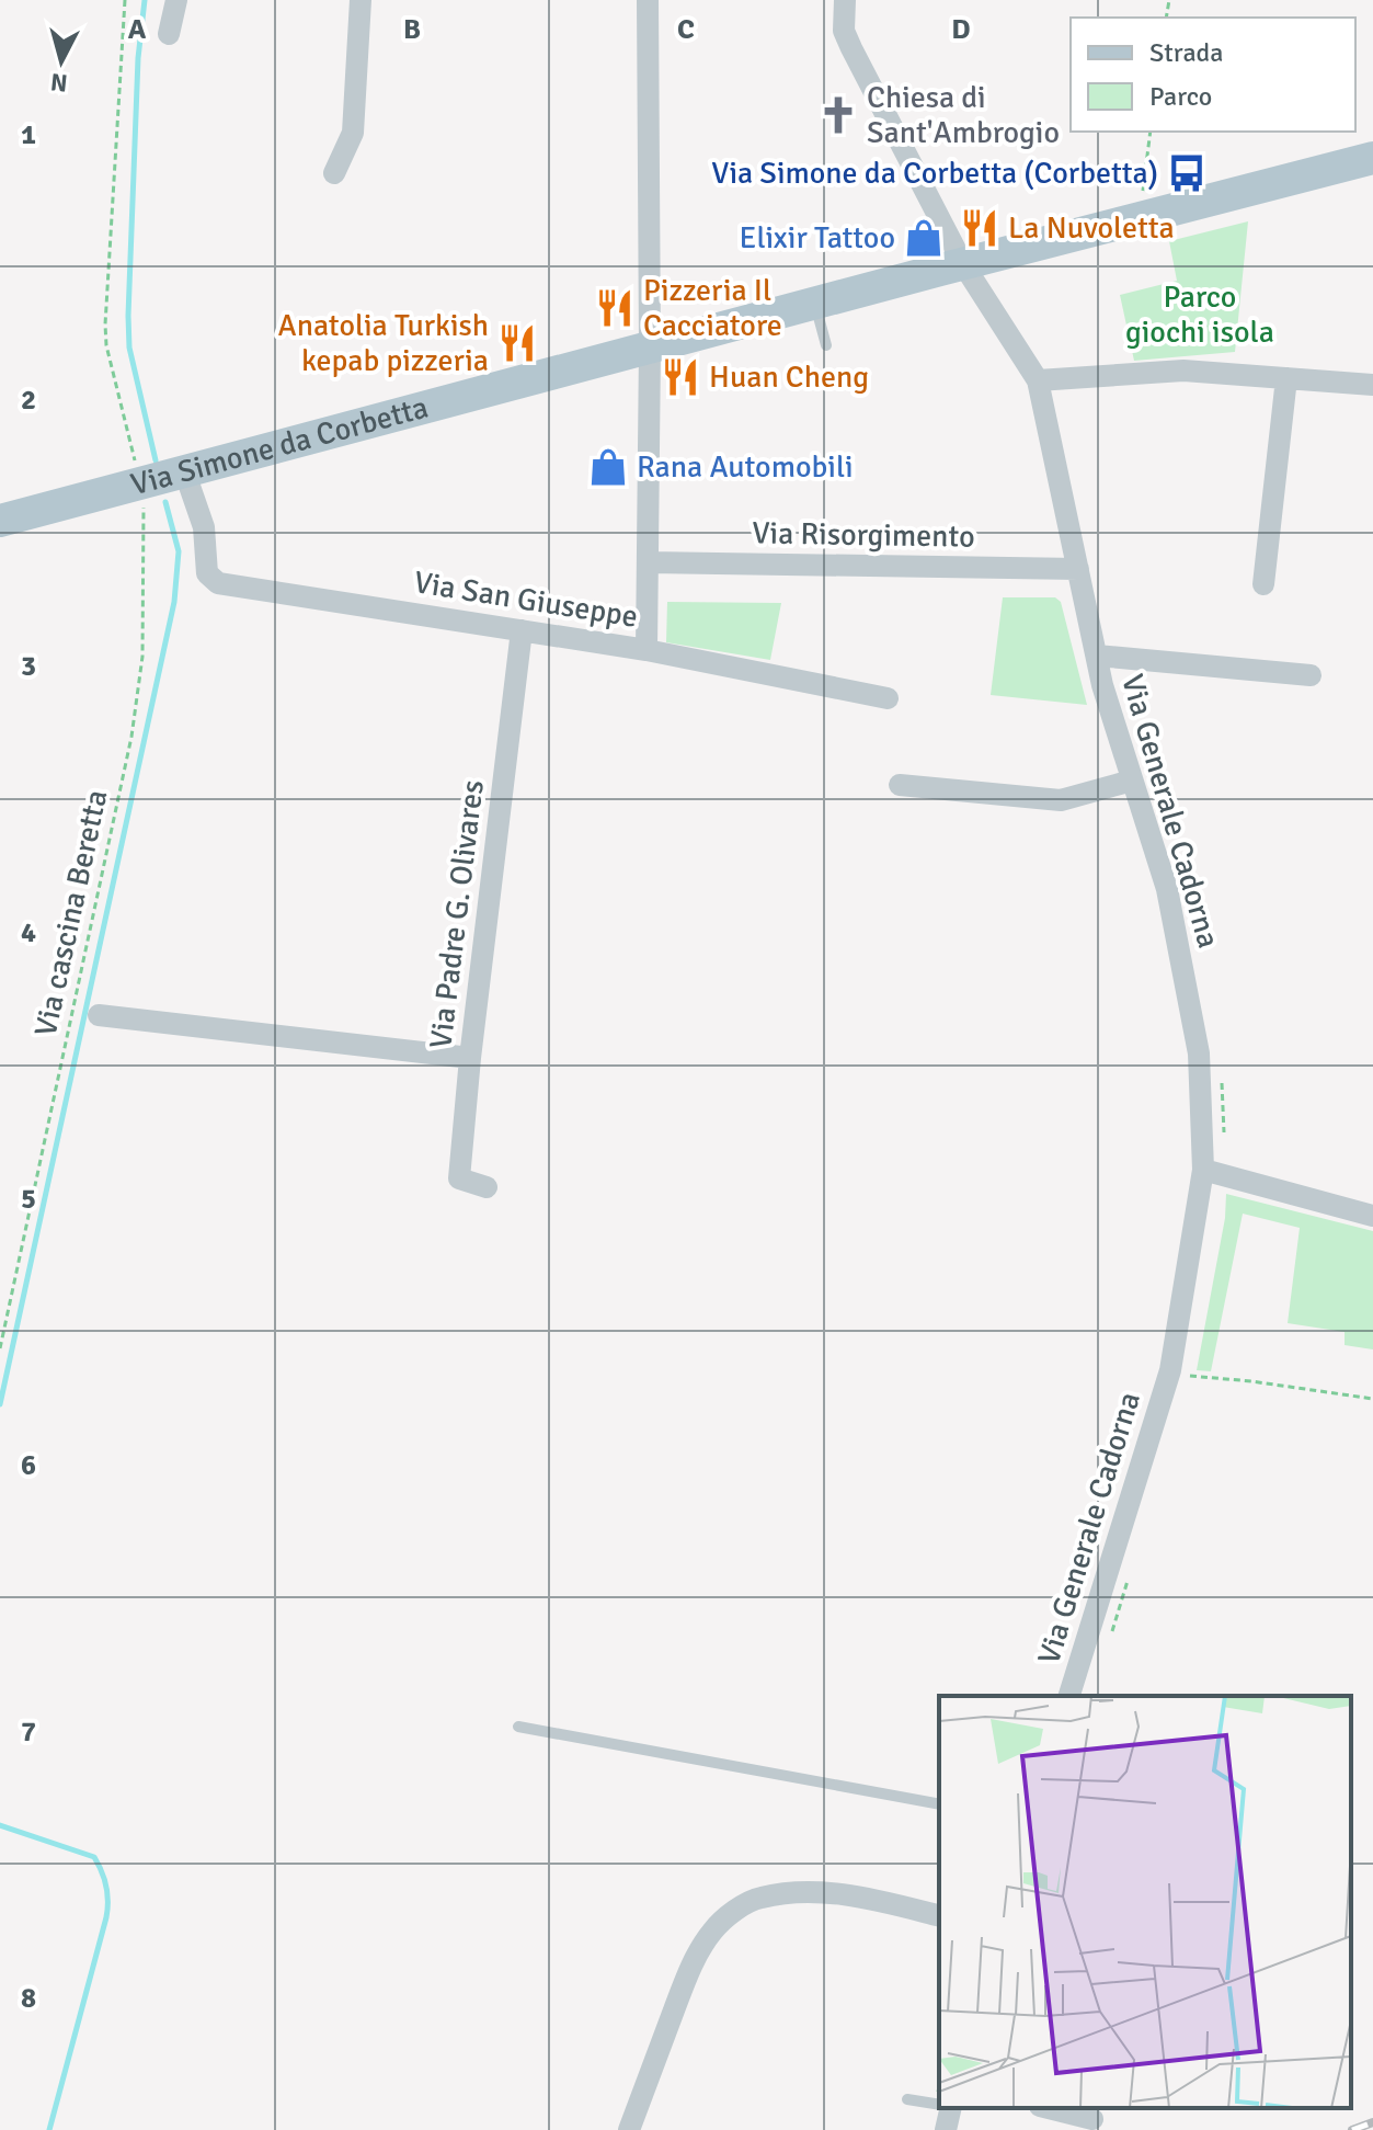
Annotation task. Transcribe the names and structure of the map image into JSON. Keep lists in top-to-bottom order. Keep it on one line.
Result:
{"streets":{"main road":["Via Simone da Corbetta"],"street":["Via Risorgimento","Via San Giuseppe","Via Generale Cadorna","Via Padre G. Olivares"],"path":["Via cascina Beretta"]},"crossings":[["Via Simone da Corbetta","Via San Giuseppe"],["Via Simone da Corbetta","Via Generale Cadorna"],["Via Simone da Corbetta","Via cascina Beretta"],["Via Risorgimento","Via San Giuseppe"],["Via Risorgimento","Via Generale Cadorna"],["Via San Giuseppe","Via Padre G. Olivares"]],"parks":["Parco giochi isola"],"places":{"church":["Chiesa di Sant'Ambrogio"],"bus stop":["Via Simone da Corbetta (Corbetta)"],"restaurant":["La Nuvoletta","Pizzeria Il Cacciatore","Anatolia Turkish kepab pizzeria","Huan Cheng"],"shop":["Elixir Tattoo","Rana Automobili"]},"legend":["Strada","Parco"],"north":"bottom","grid":{"columns":["A","B","C","D"],"rows":["1","2","3","4","5","6","7","8"]}}
